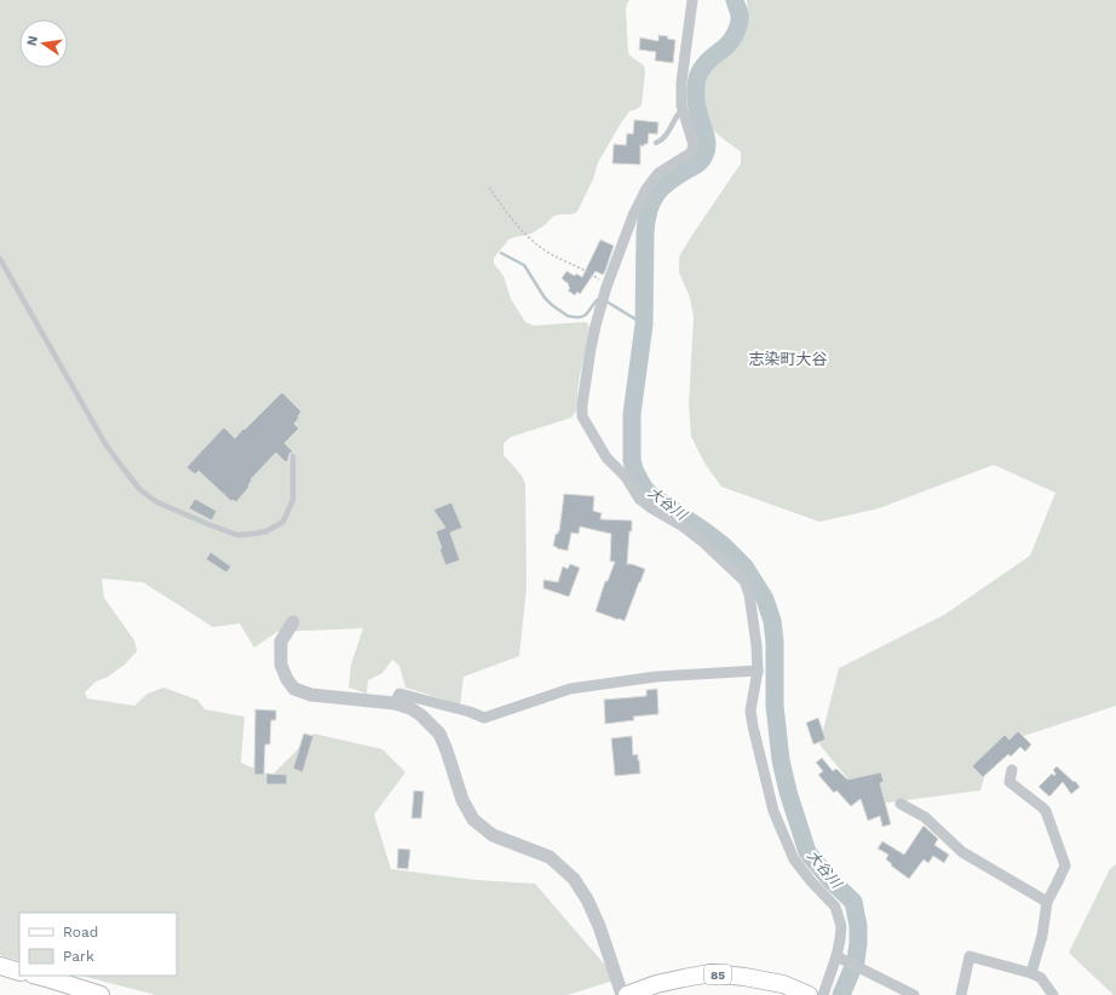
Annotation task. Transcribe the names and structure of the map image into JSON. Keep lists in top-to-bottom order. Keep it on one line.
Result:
{"streets":{"main road":["85"]},"districts":["志染町大谷"],"water":["大谷川"],"legend":["Road","Park"],"north":"left"}
